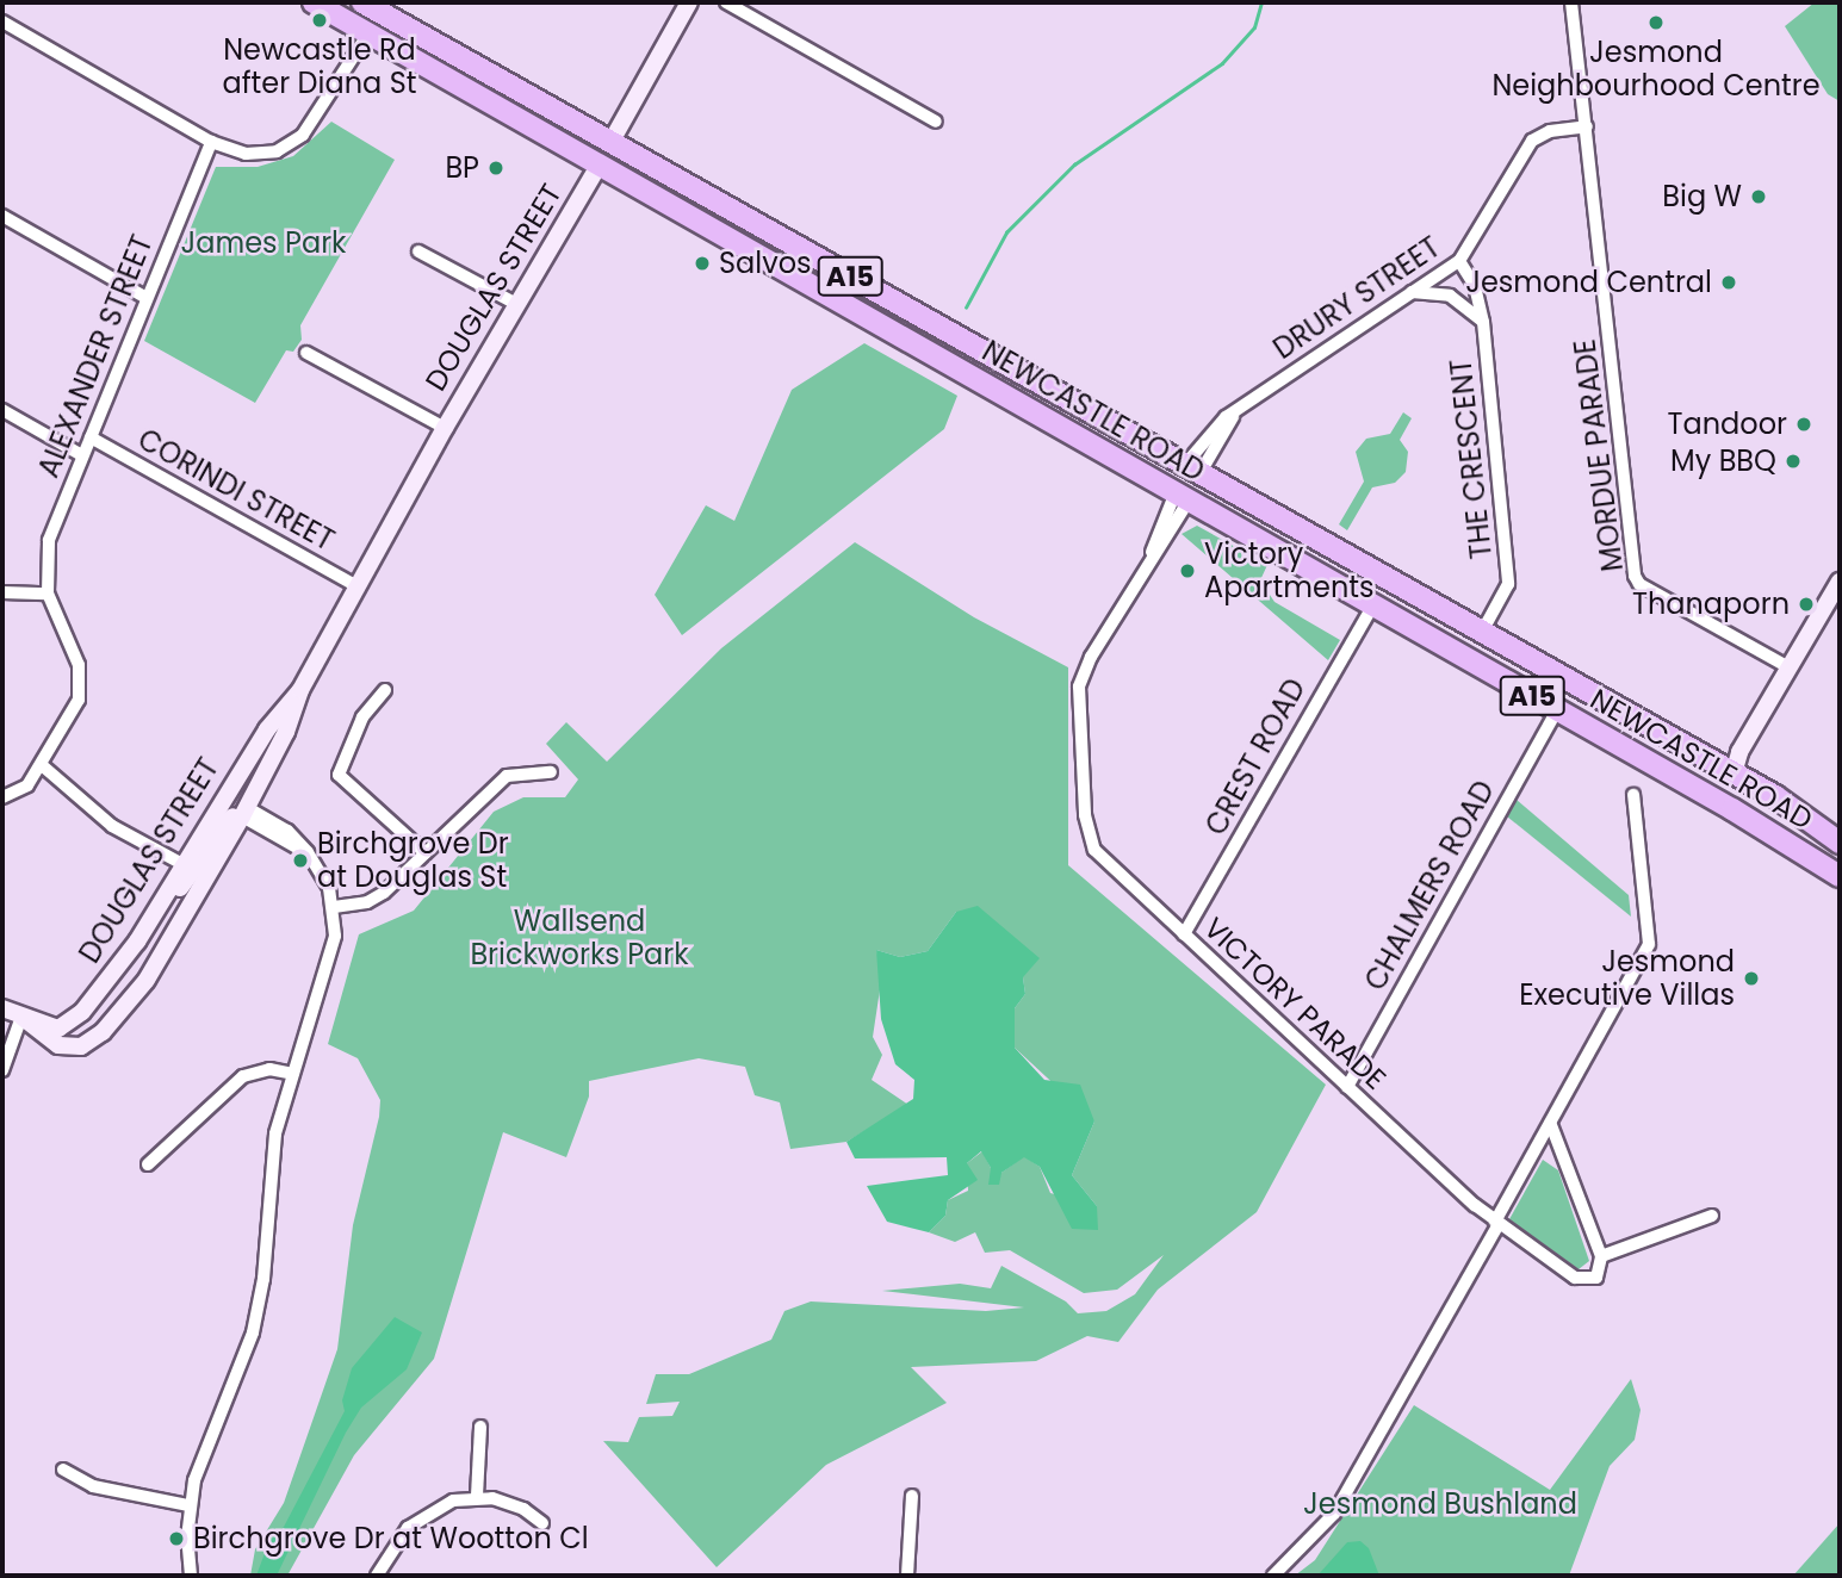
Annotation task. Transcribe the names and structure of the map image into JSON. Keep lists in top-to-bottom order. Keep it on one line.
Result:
{"streets":{"highway":["A15","DOUGLAS STREET","NEWCASTLE ROAD"],"street":["DRURY STREET","ALEXANDER STREET","MORDUE PARADE","THE CRESCENT","CORINDI STREET","CREST ROAD","CHALMERS ROAD","VICTORY PARADE"]},"crossings":[["DOUGLAS STREET","NEWCASTLE ROAD"],["DOUGLAS STREET","CORINDI STREET"],["DRURY STREET","NEWCASTLE ROAD"],["DRURY STREET","MORDUE PARADE"],["DRURY STREET","THE CRESCENT"],["ALEXANDER STREET","CORINDI STREET"],["NEWCASTLE ROAD","THE CRESCENT"],["NEWCASTLE ROAD","CREST ROAD"],["NEWCASTLE ROAD","CHALMERS ROAD"],["NEWCASTLE ROAD","VICTORY PARADE"],["CREST ROAD","VICTORY PARADE"],["CHALMERS ROAD","VICTORY PARADE"]],"parks":["James Park","Wallsend Brickworks Park","Jesmond Bushland"],"places":["Newcastle Rd after Diana St","Jesmond Neighbourhood Centre","BP","Big W","Salvos","Jesmond Central","Tandoor","My BBQ","Victory Apartments","Thanaporn","Birchgrove Dr at Douglas St","Jesmond Executive Villas","Birchgrove Dr at Wootton Cl"]}
